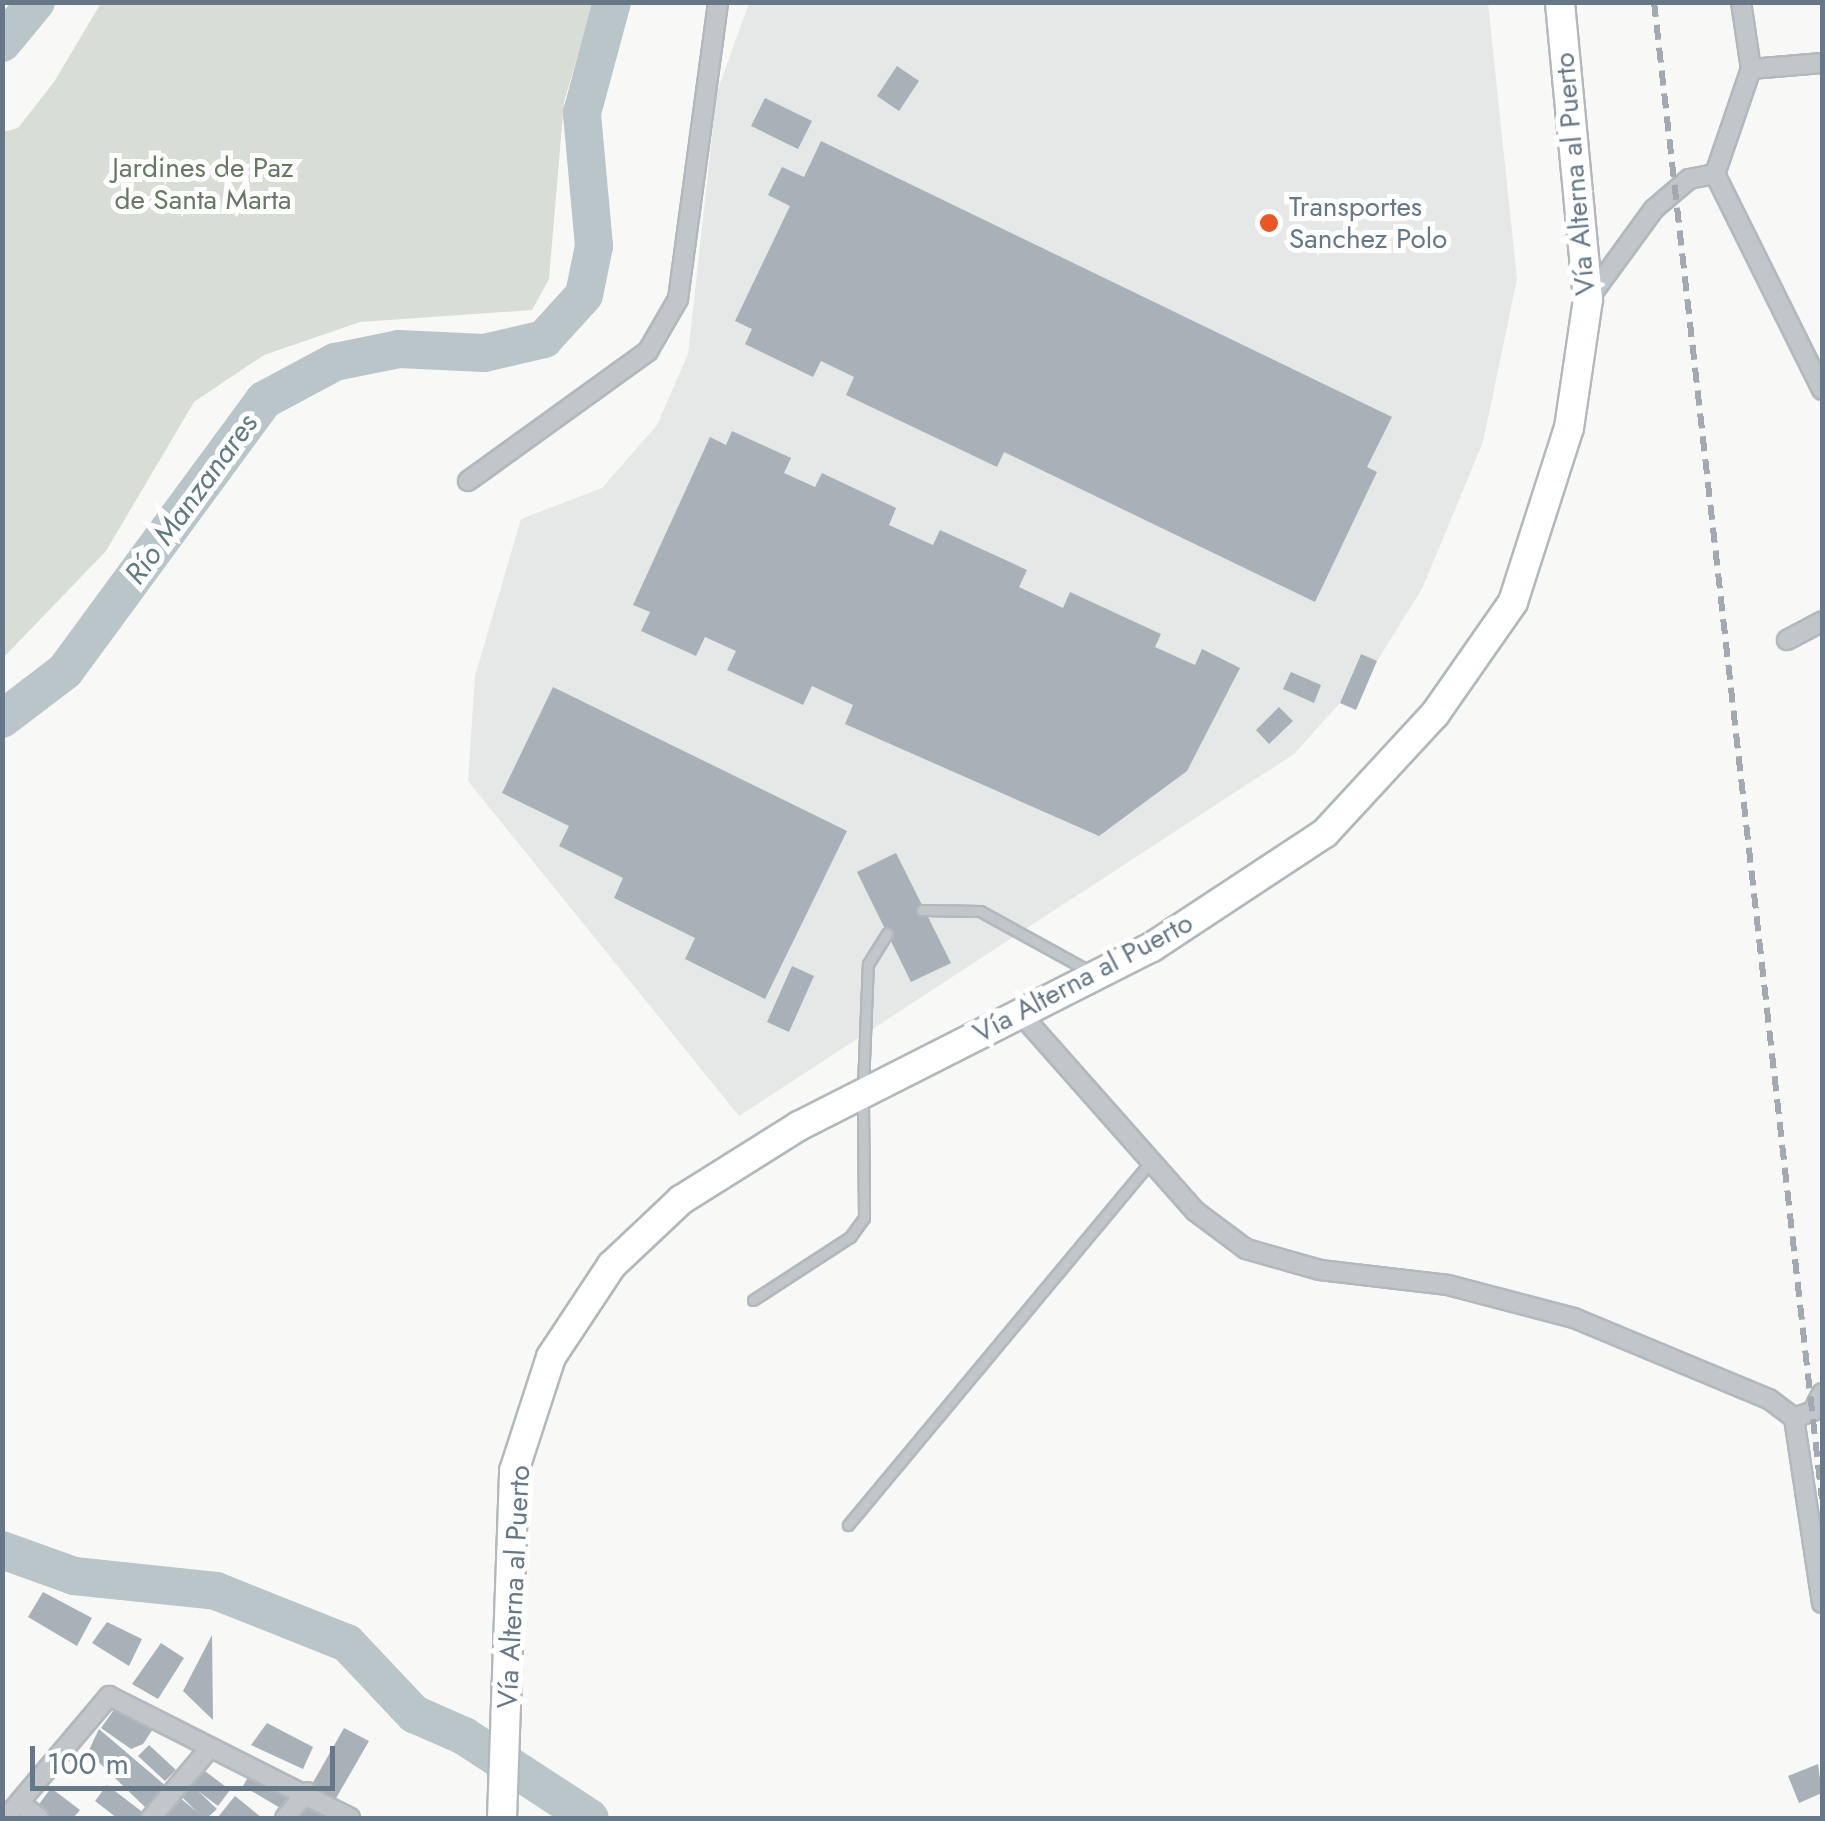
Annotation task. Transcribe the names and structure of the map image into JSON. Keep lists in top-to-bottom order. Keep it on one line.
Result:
{"streets":{"main road":["Vía Alterna al Puerto"]},"water":["Río Manzanares"],"parks":["Jardines de Paz de Santa Marta"],"places":["Transportes Sanchez Polo"],"scale_bar":"100 m"}
